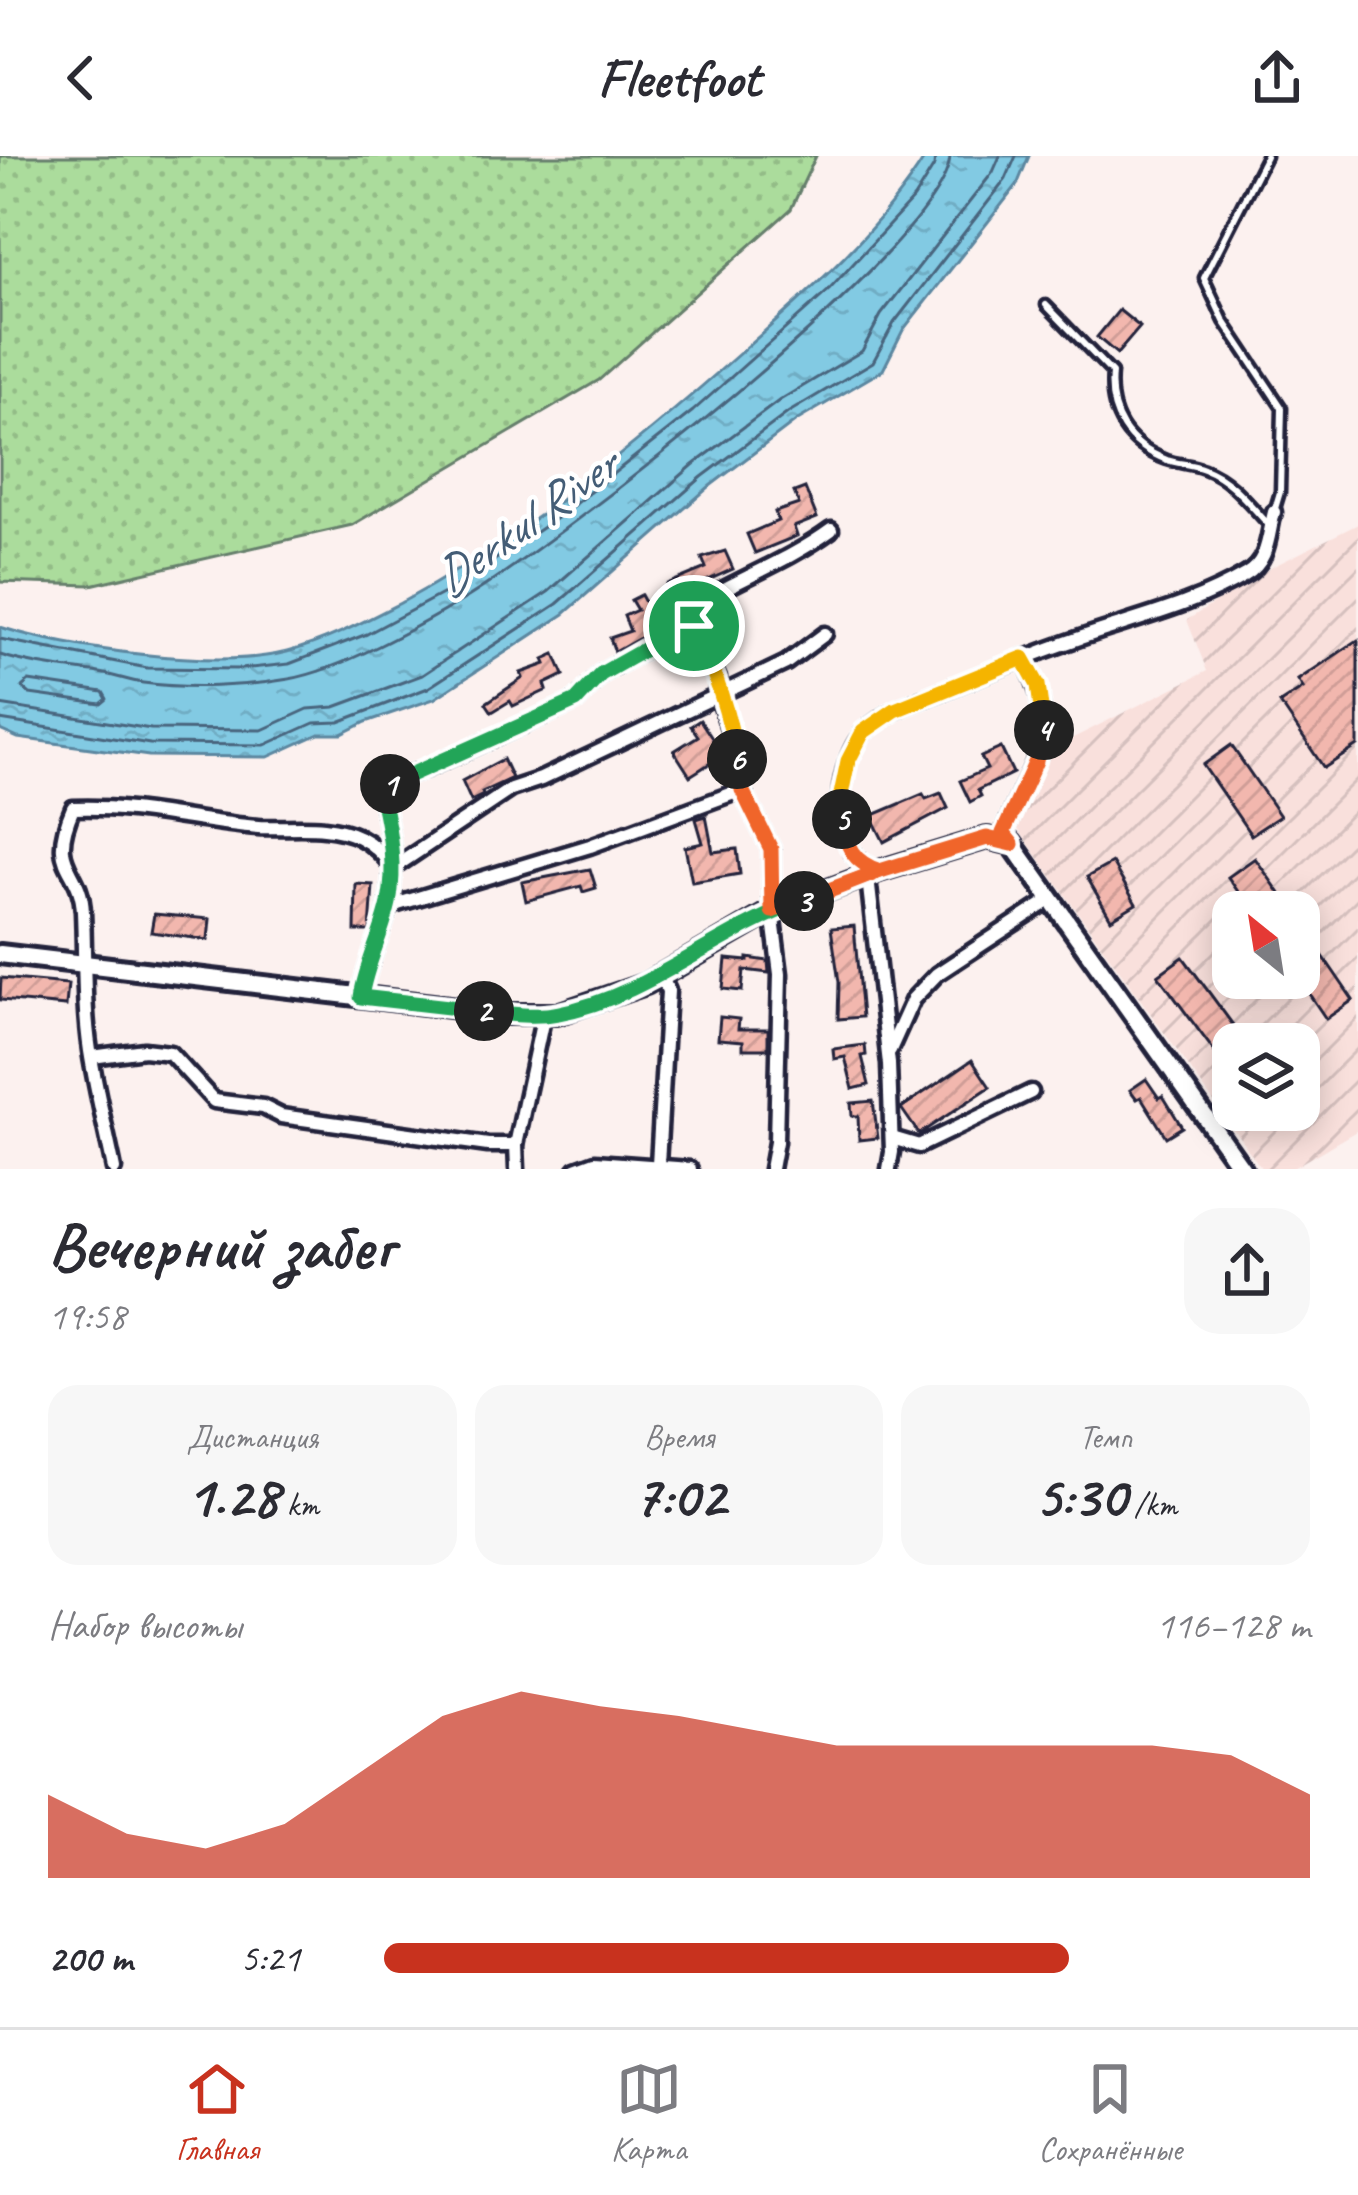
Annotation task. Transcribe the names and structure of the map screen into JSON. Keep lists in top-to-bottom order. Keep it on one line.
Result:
{"water":["Derkul River"],"north":"top left","page":{"header":"Fleetfoot","pins":["4","6","1","5","3","2"],"heading":["Вечерний забег","19:58"],"stats":[["Дистанция","1.28 km"],["Время","7:02"],["Темп","5:30 /km"]],"chart":["Набор высоты","116–128 m"],"list":[{"name":"200 m","note":"5:21"}],"tabs":["Главная","Карта","Сохранённые"]}}
